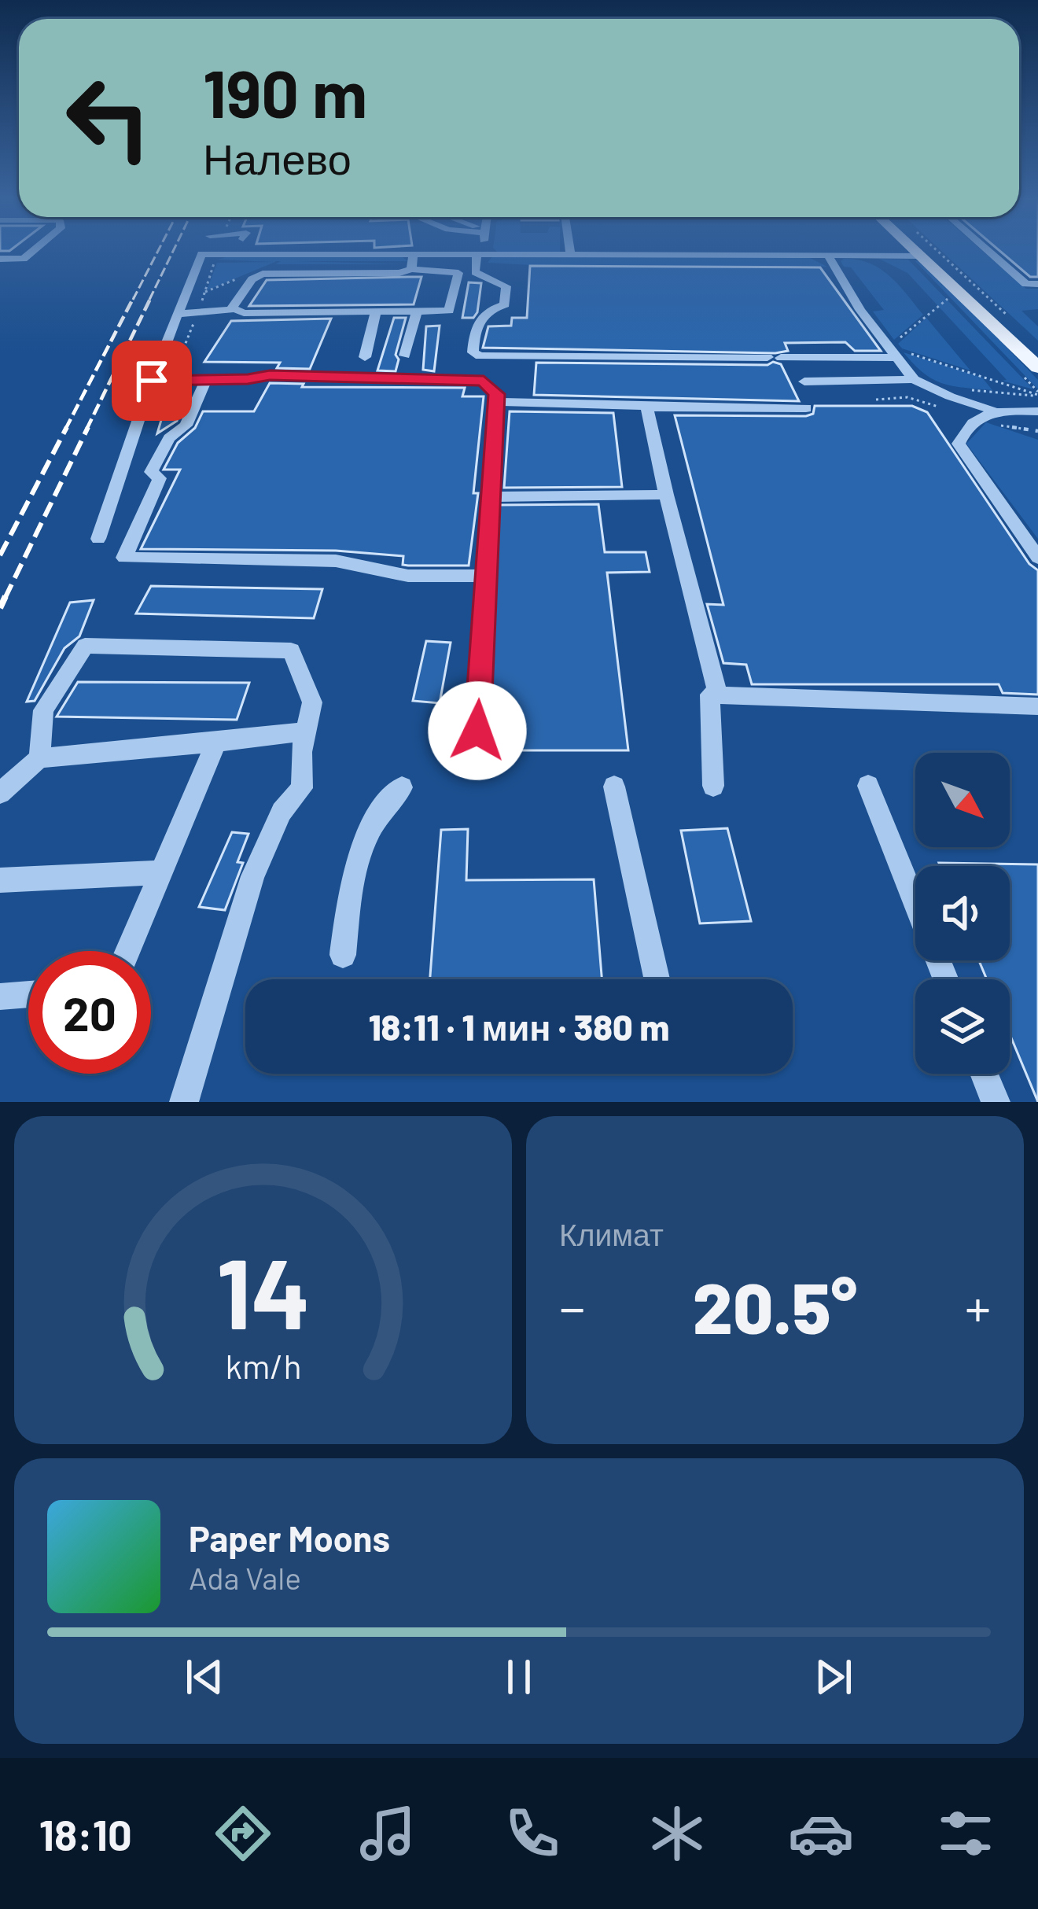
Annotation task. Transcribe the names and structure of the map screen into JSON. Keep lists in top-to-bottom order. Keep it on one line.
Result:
{"north":"bottom right","page":{"turn":["190 m","Налево"],"limit":"20","trip":"18:11 · 1 мин · 380 m","tile":"Климат","heat":["−","20.5°","+"],"song":["Paper Moons","Ada Vale"],"tabs":"18:10","gauge":["14","km/h"]}}
